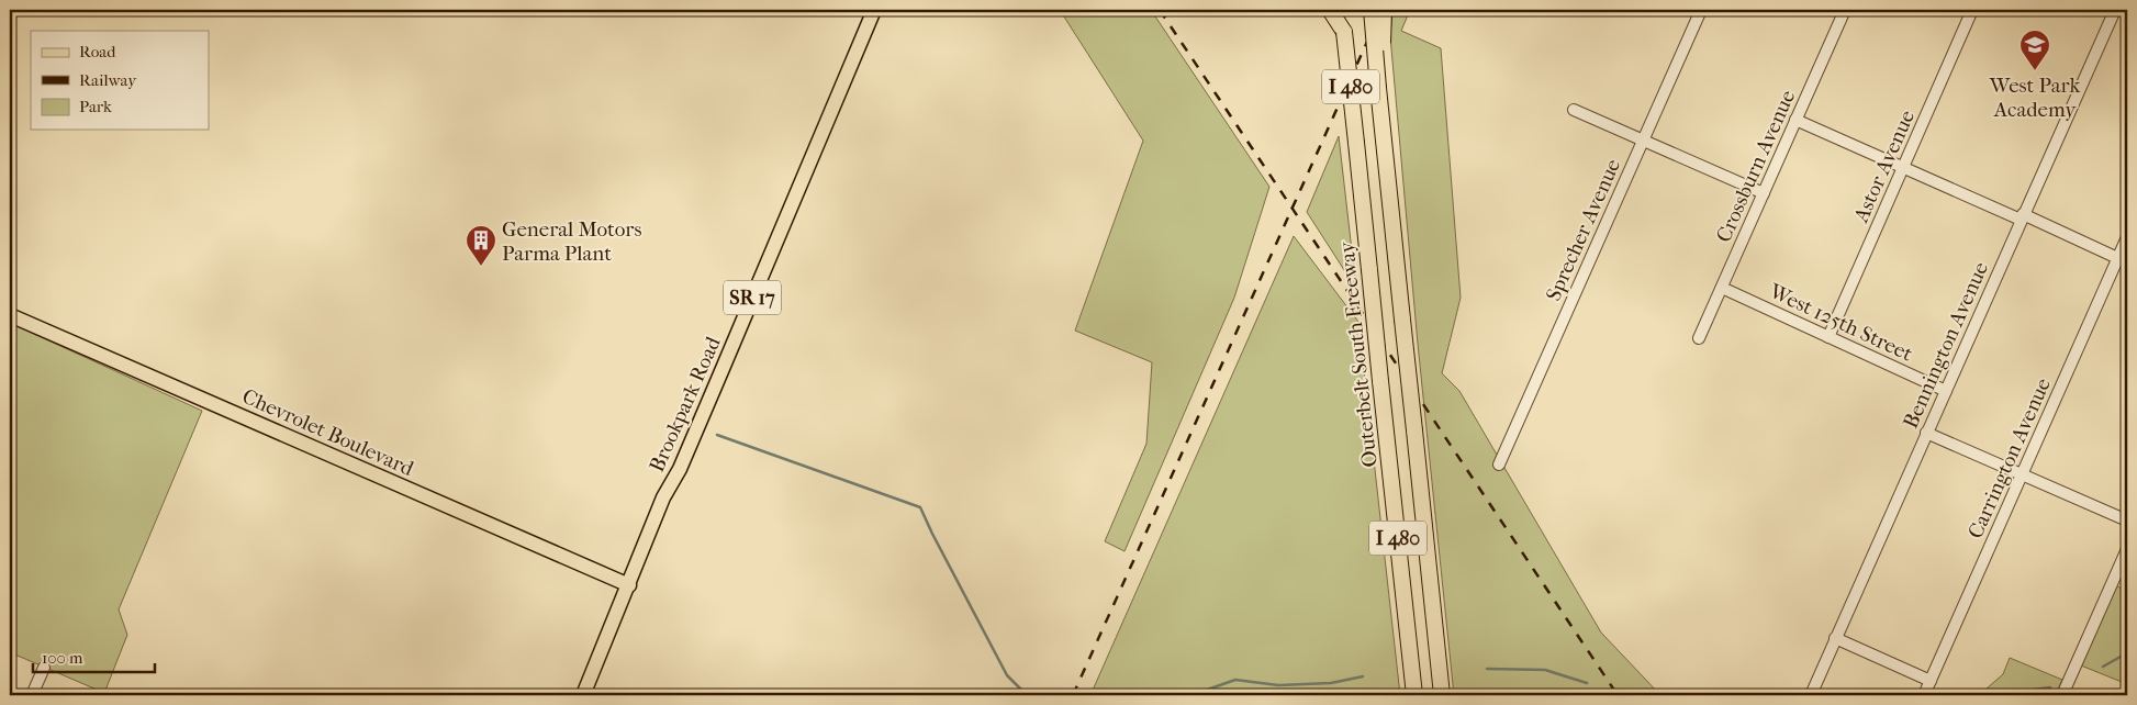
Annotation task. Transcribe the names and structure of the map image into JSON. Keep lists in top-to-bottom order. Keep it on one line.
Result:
{"streets":{"highway":["I 480","Outerbelt South Freeway"],"main road":["SR 17","Brookpark Road","Chevrolet Boulevard"],"street":["Crossburn Avenue","Astor Avenue","Sprecher Avenue","West 125th Street","Bennington Avenue","Carrington Avenue"]},"crossings":[["Crossburn Avenue","West 125th Street"],["Astor Avenue","West 125th Street"],["West 125th Street","Bennington Avenue"],["Brookpark Road","Chevrolet Boulevard"]],"places":{"school or university":["West Park Academy"],"building":["General Motors Parma Plant"]},"legend":["Road","Railway","Park"],"scale_bar":"100 m"}
